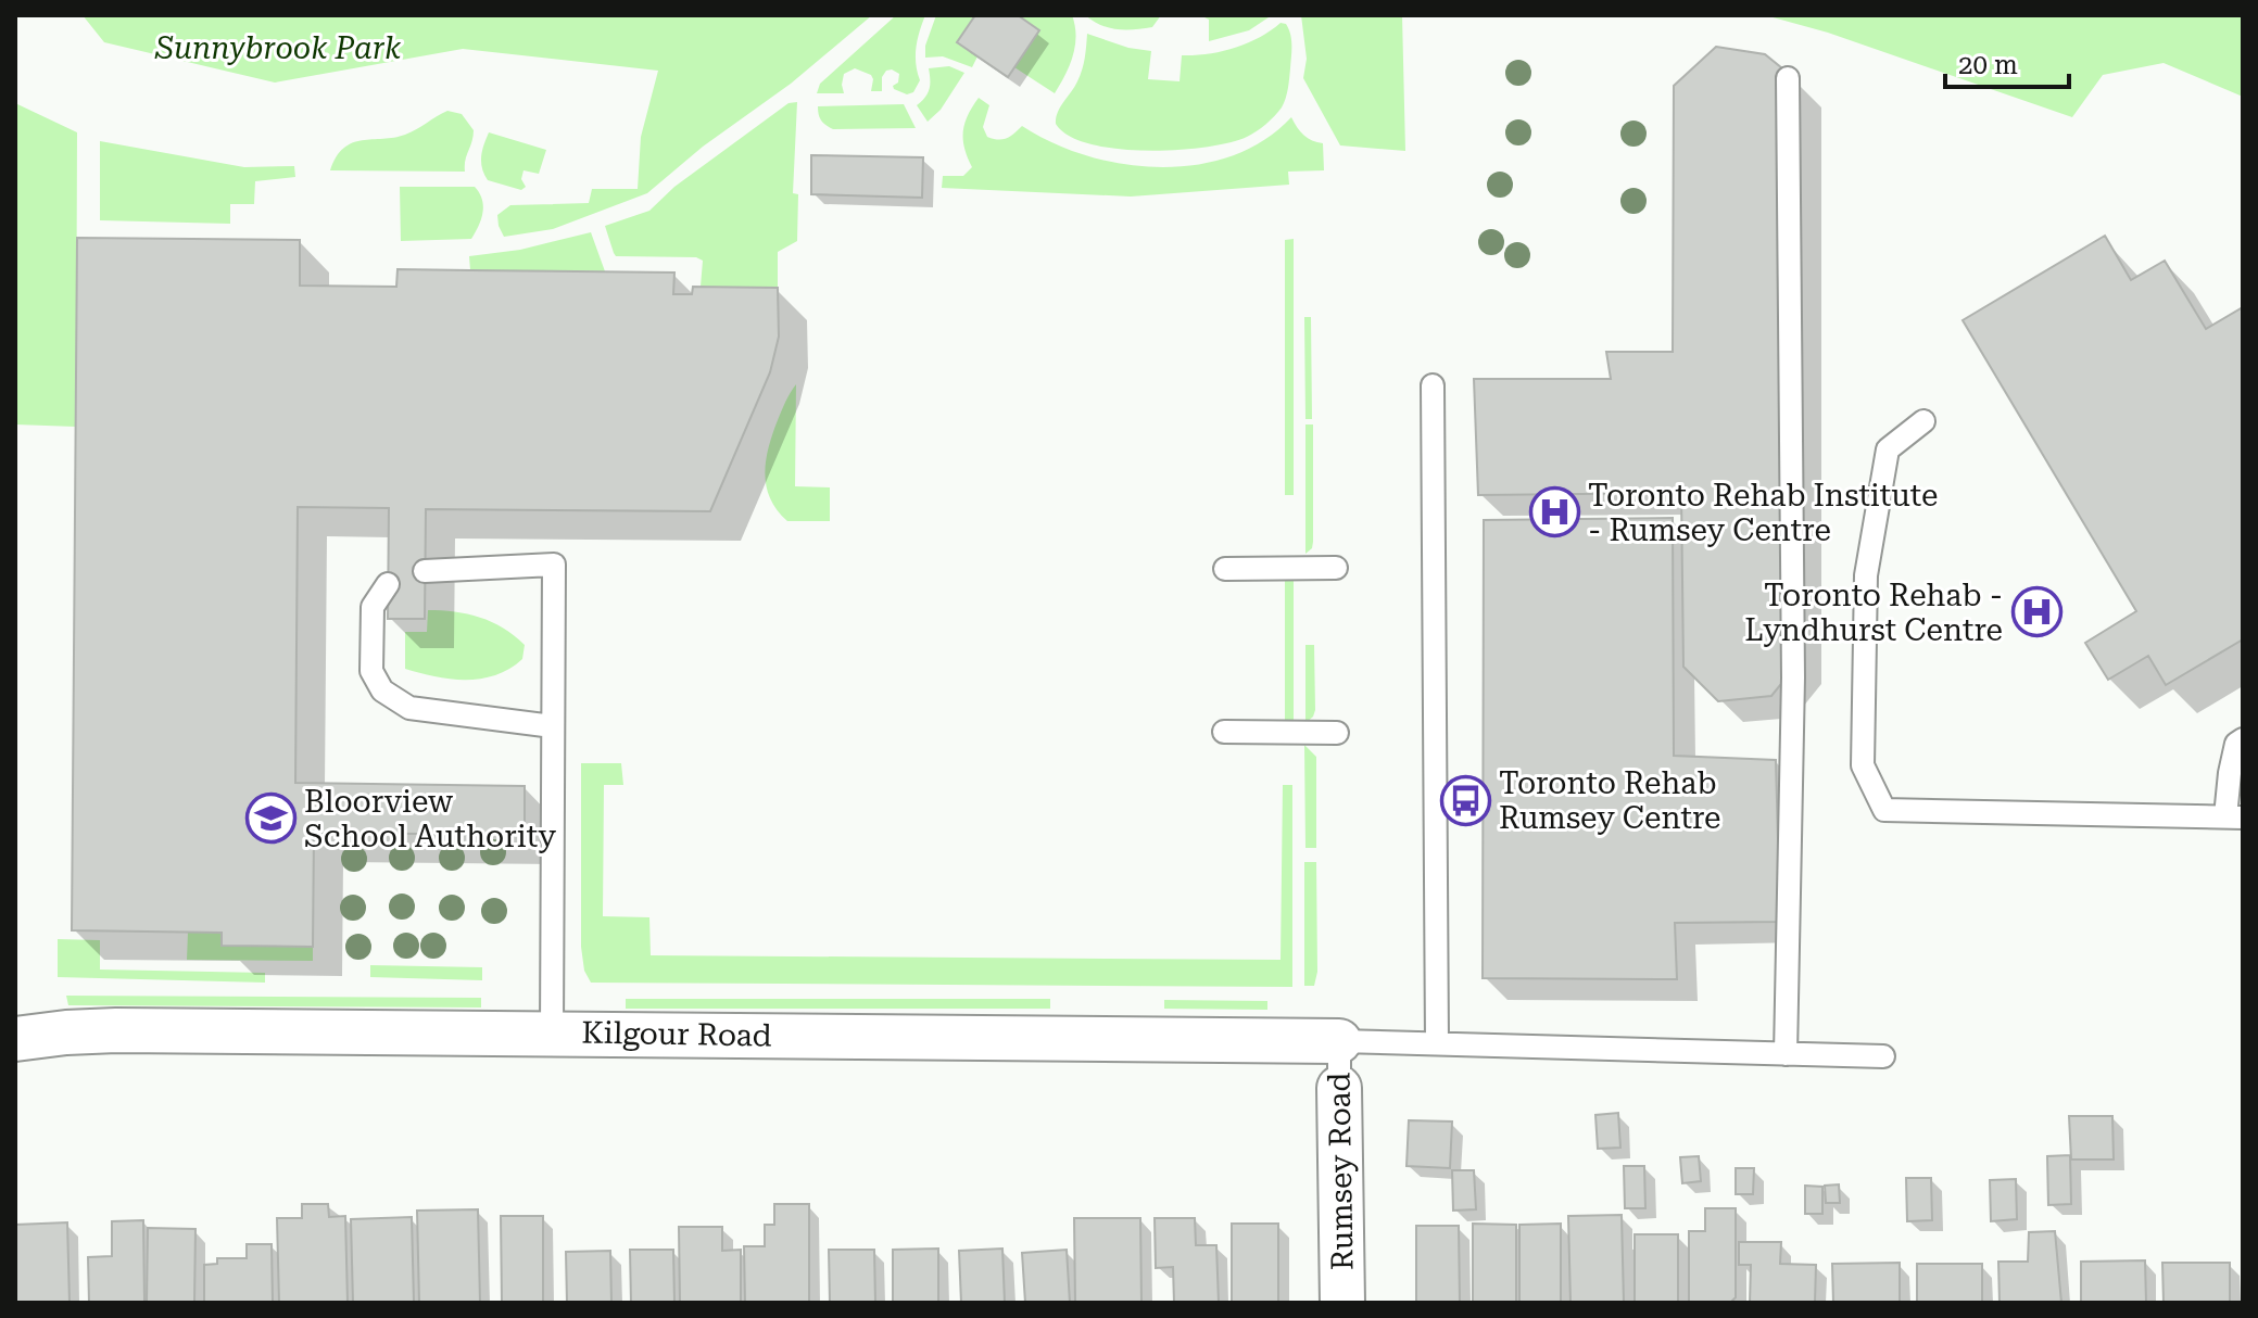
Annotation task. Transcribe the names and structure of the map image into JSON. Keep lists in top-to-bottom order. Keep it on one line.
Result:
{"streets":{"street":["Kilgour Road","Rumsey Road"]},"crossings":[["Kilgour Road","Rumsey Road"]],"parks":["Sunnybrook Park"],"places":{"hospital":["Toronto Rehab Institute - Rumsey Centre","Toronto Rehab - Lyndhurst Centre"],"bus stop":["Toronto Rehab Rumsey Centre"],"school or university":["Bloorview School Authority"]},"scale_bar":"20 m"}
